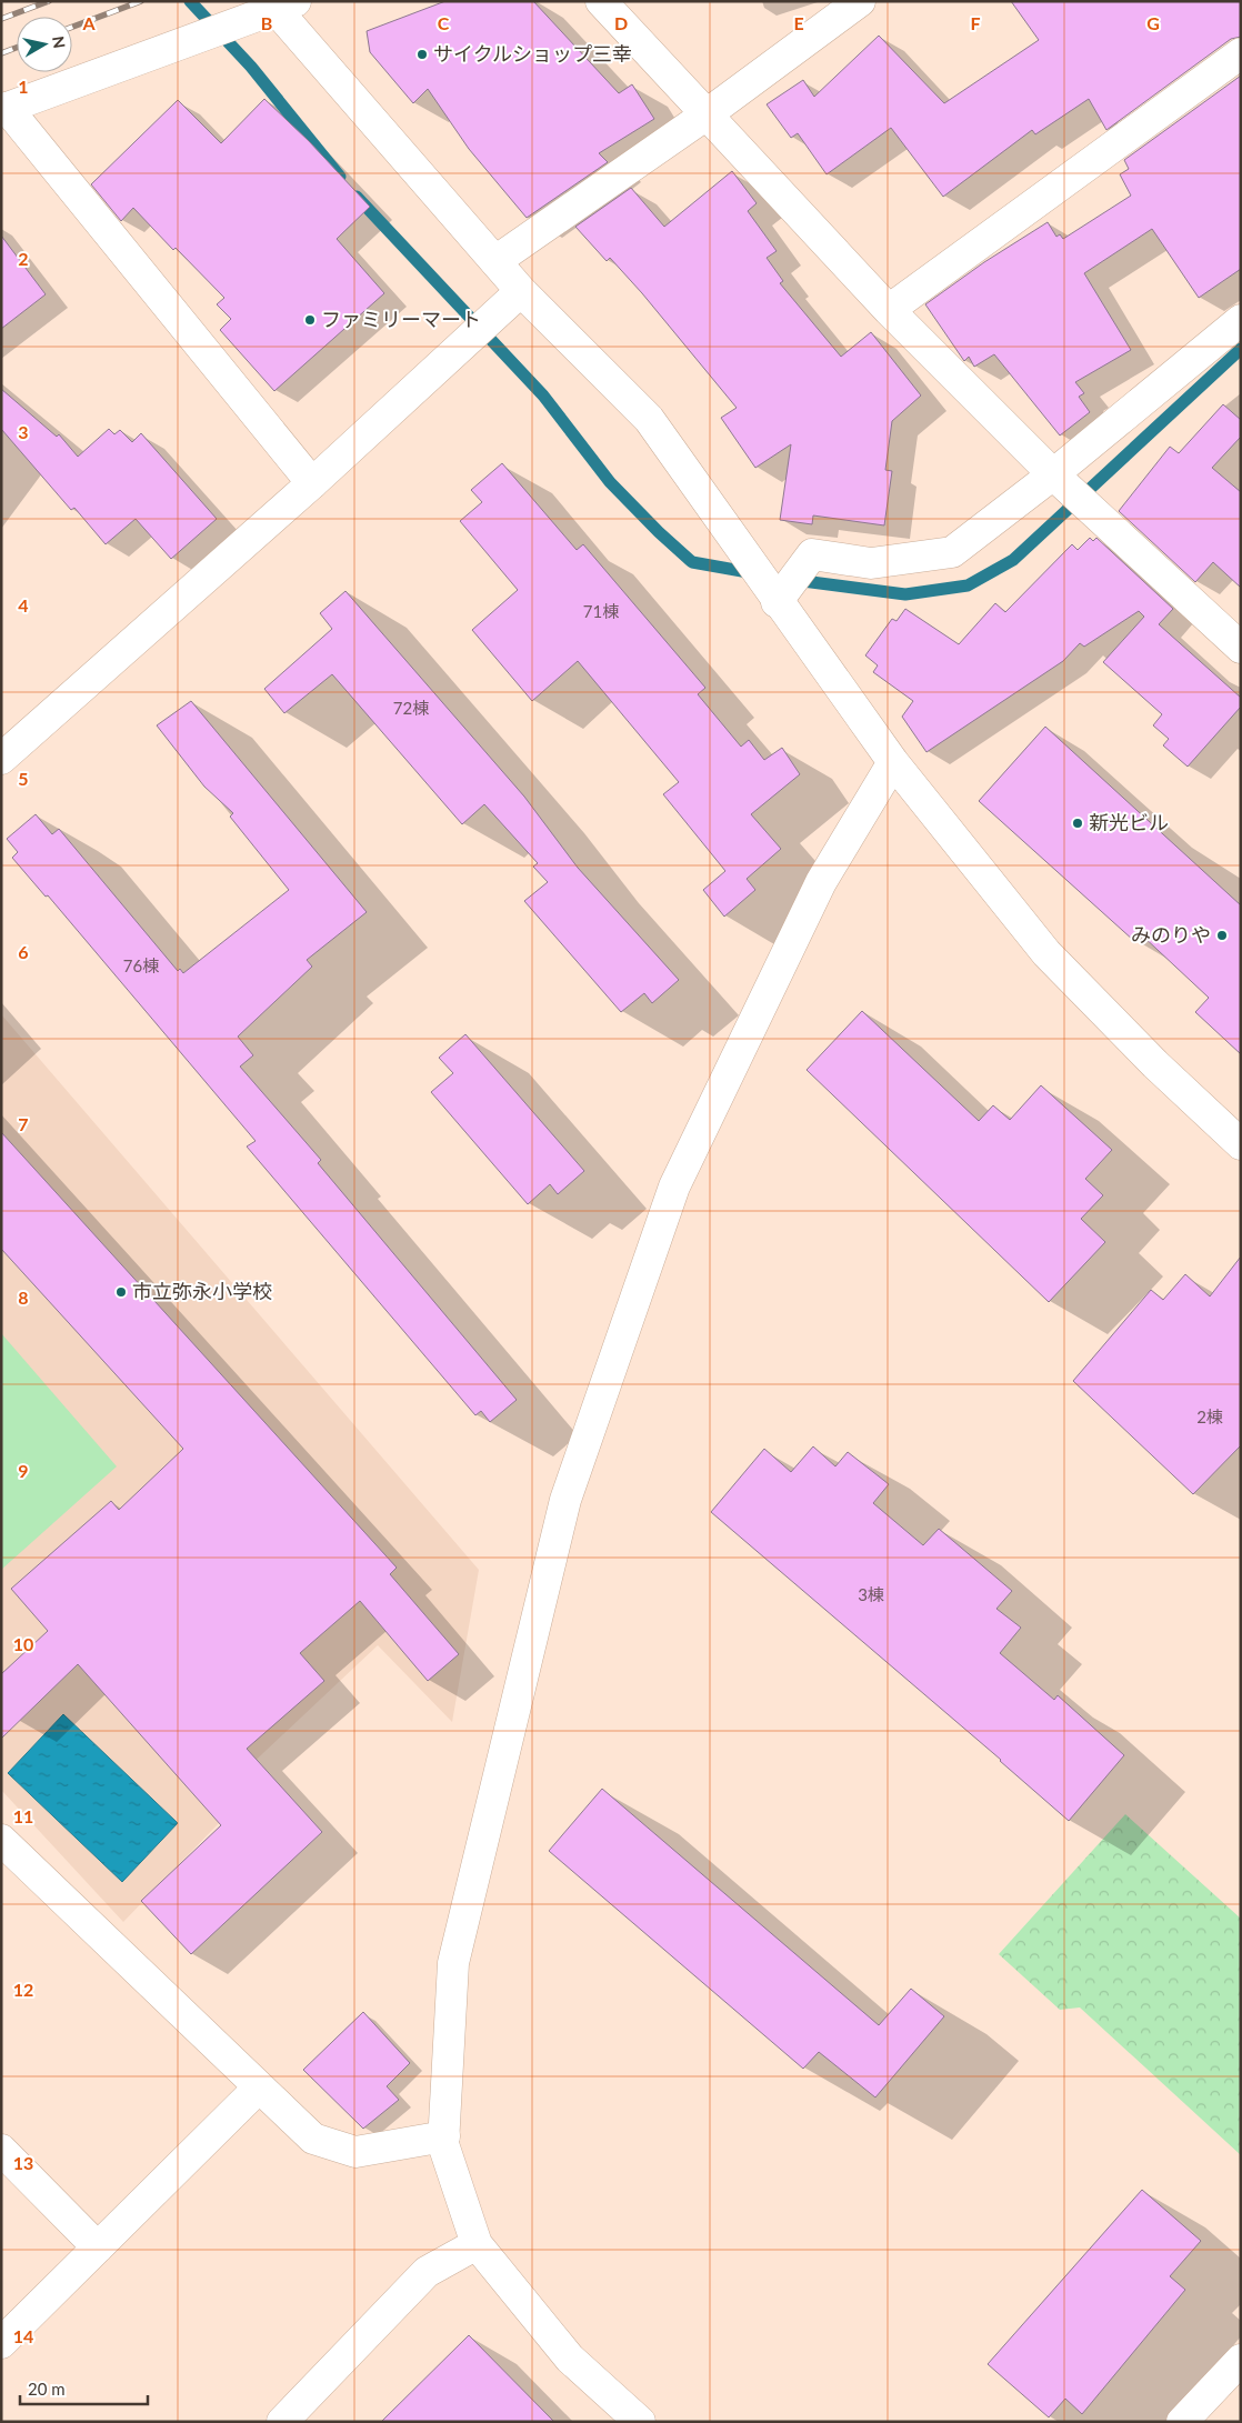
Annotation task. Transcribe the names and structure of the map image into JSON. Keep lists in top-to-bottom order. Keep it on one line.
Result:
{"places":["サイクルショップ三幸","ファミリーマート","新光ビル","みのりや","市立弥永小学校"],"house_numbers":["71棟","72棟","76棟","2棟","3棟"],"scale_bar":"20 m","north":"right","grid":{"columns":["A","B","C","D","E","F","G"],"rows":["1","2","3","4","5","6","7","8","9","10","11","12","13","14"]}}
